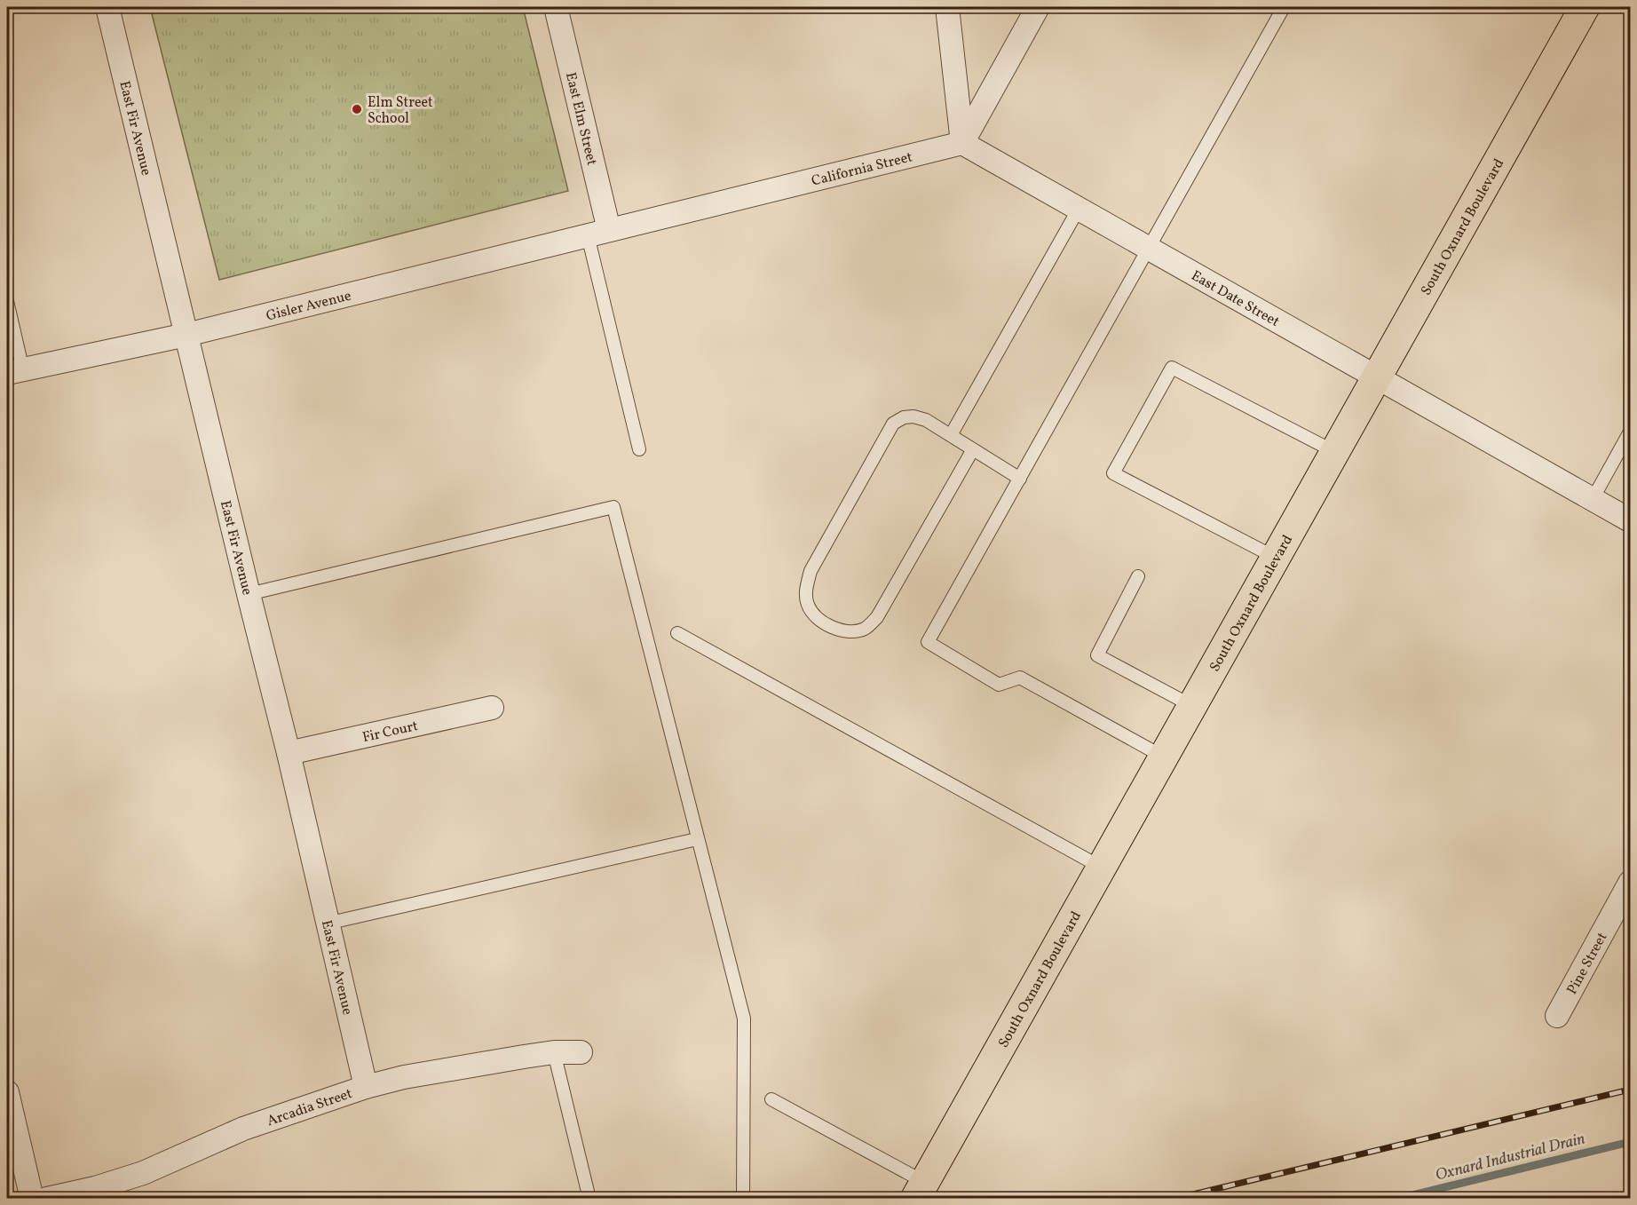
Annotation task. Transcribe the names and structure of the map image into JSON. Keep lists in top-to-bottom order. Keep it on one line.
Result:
{"streets":{"main road":["South Oxnard Boulevard"],"street":["East Elm Street","East Fir Avenue","California Street","East Date Street","Gisler Avenue","Fir Court","Pine Street","Arcadia Street"]},"crossings":[["East Elm Street","California Street"],["East Elm Street","Gisler Avenue"],["East Fir Avenue","Gisler Avenue"],["East Fir Avenue","Fir Court"],["East Fir Avenue","Arcadia Street"],["California Street","East Date Street"],["California Street","Gisler Avenue"],["South Oxnard Boulevard","East Date Street"]],"water":["Oxnard Industrial Drain"],"places":["Elm Street School"]}
